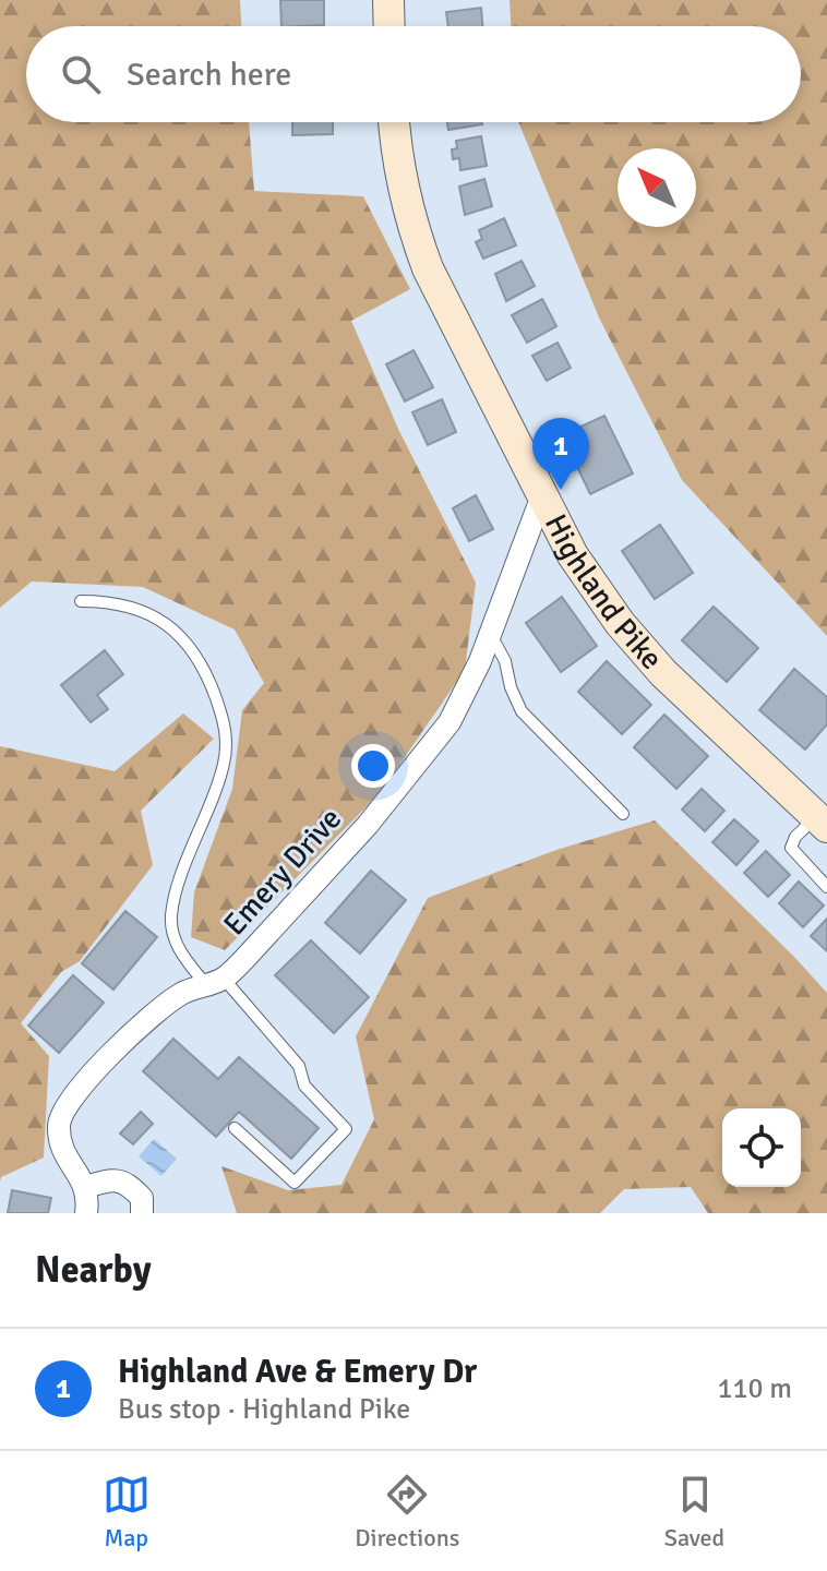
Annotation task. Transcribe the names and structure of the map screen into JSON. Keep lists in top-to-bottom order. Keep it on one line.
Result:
{"streets":{"street":["Highland Pike","Emery Drive"]},"crossings":[["Highland Pike","Emery Drive"]],"north":"top left","page":{"search":"Search here","pins":"1","heading":"Nearby","list":[{"mark":"1","name":"Highland Ave & Emery Dr","note":"Bus stop · Highland Pike","value":"110 m"}],"nav":["Map","Directions","Saved"]}}
